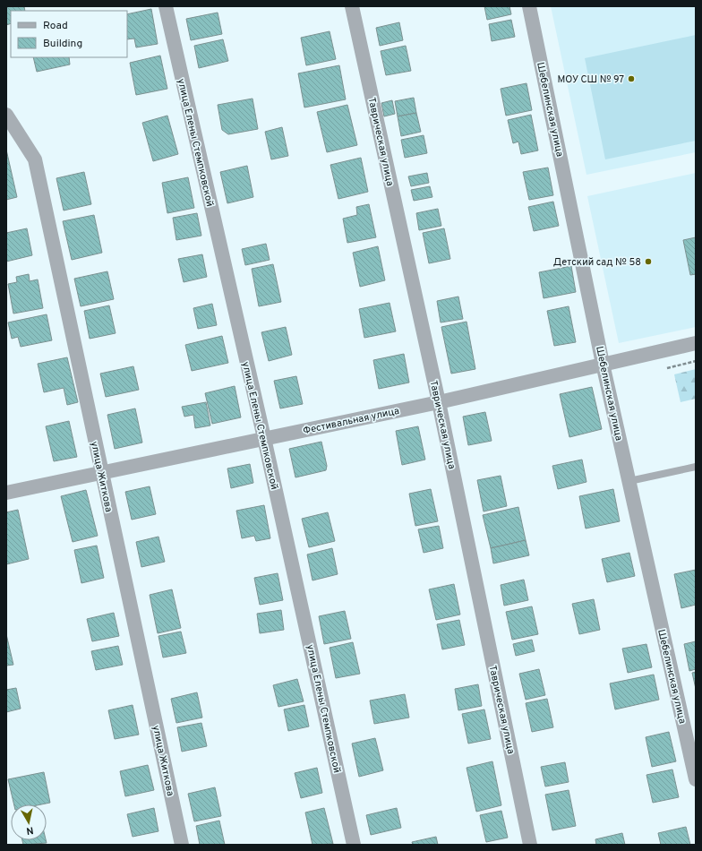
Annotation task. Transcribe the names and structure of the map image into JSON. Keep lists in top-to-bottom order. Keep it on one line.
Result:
{"streets":{"street":["Шебелинская улица","Таврическая улица","улица Елены Стемпковской","Фестивальная улица","улица Житкова"]},"crossings":[["Шебелинская улица","Фестивальная улица"],["Таврическая улица","Фестивальная улица"],["улица Елены Стемпковской","Фестивальная улица"],["Фестивальная улица","улица Житкова"]],"places":["МОУ СШ № 97","Детский сад № 58"],"legend":["Road","Building"],"north":"bottom"}
